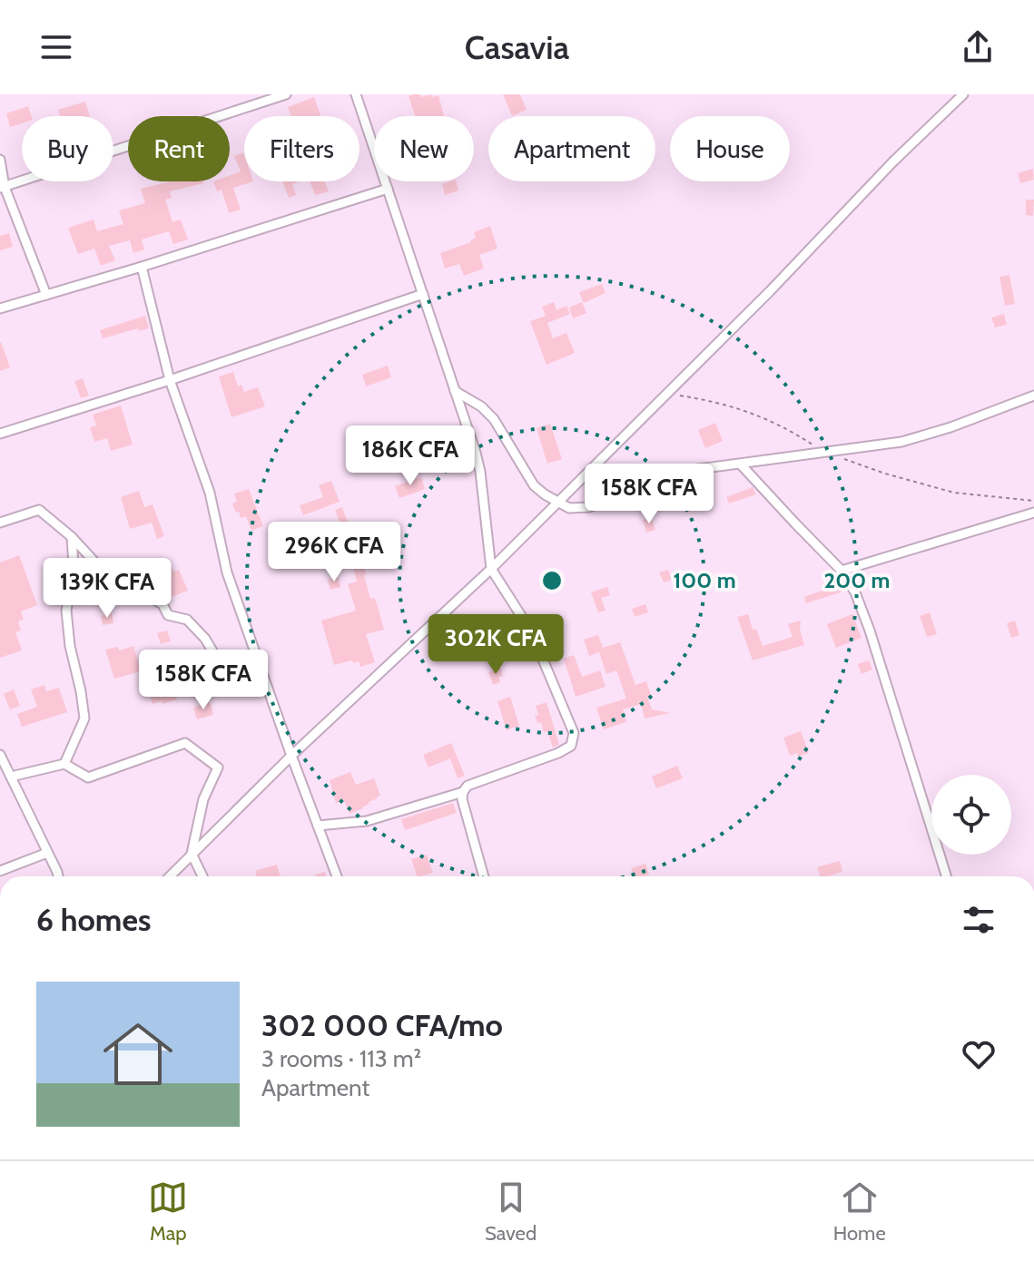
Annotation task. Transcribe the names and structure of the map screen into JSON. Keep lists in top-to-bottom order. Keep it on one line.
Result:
{"page":{"header":"Casavia","chip":["Buy","Rent","Filters","New","Apartment","House"],"price":["186K CFA","158K CFA","296K CFA","139K CFA","302K CFA","158K CFA"],"heading":"6 homes","list":[{"name":"302 000 CFA/mo","note":"3 rooms · 113 m² · Apartment"}],"tabs":["Map","Saved","Home"]},"rings":["100 m","200 m"]}
